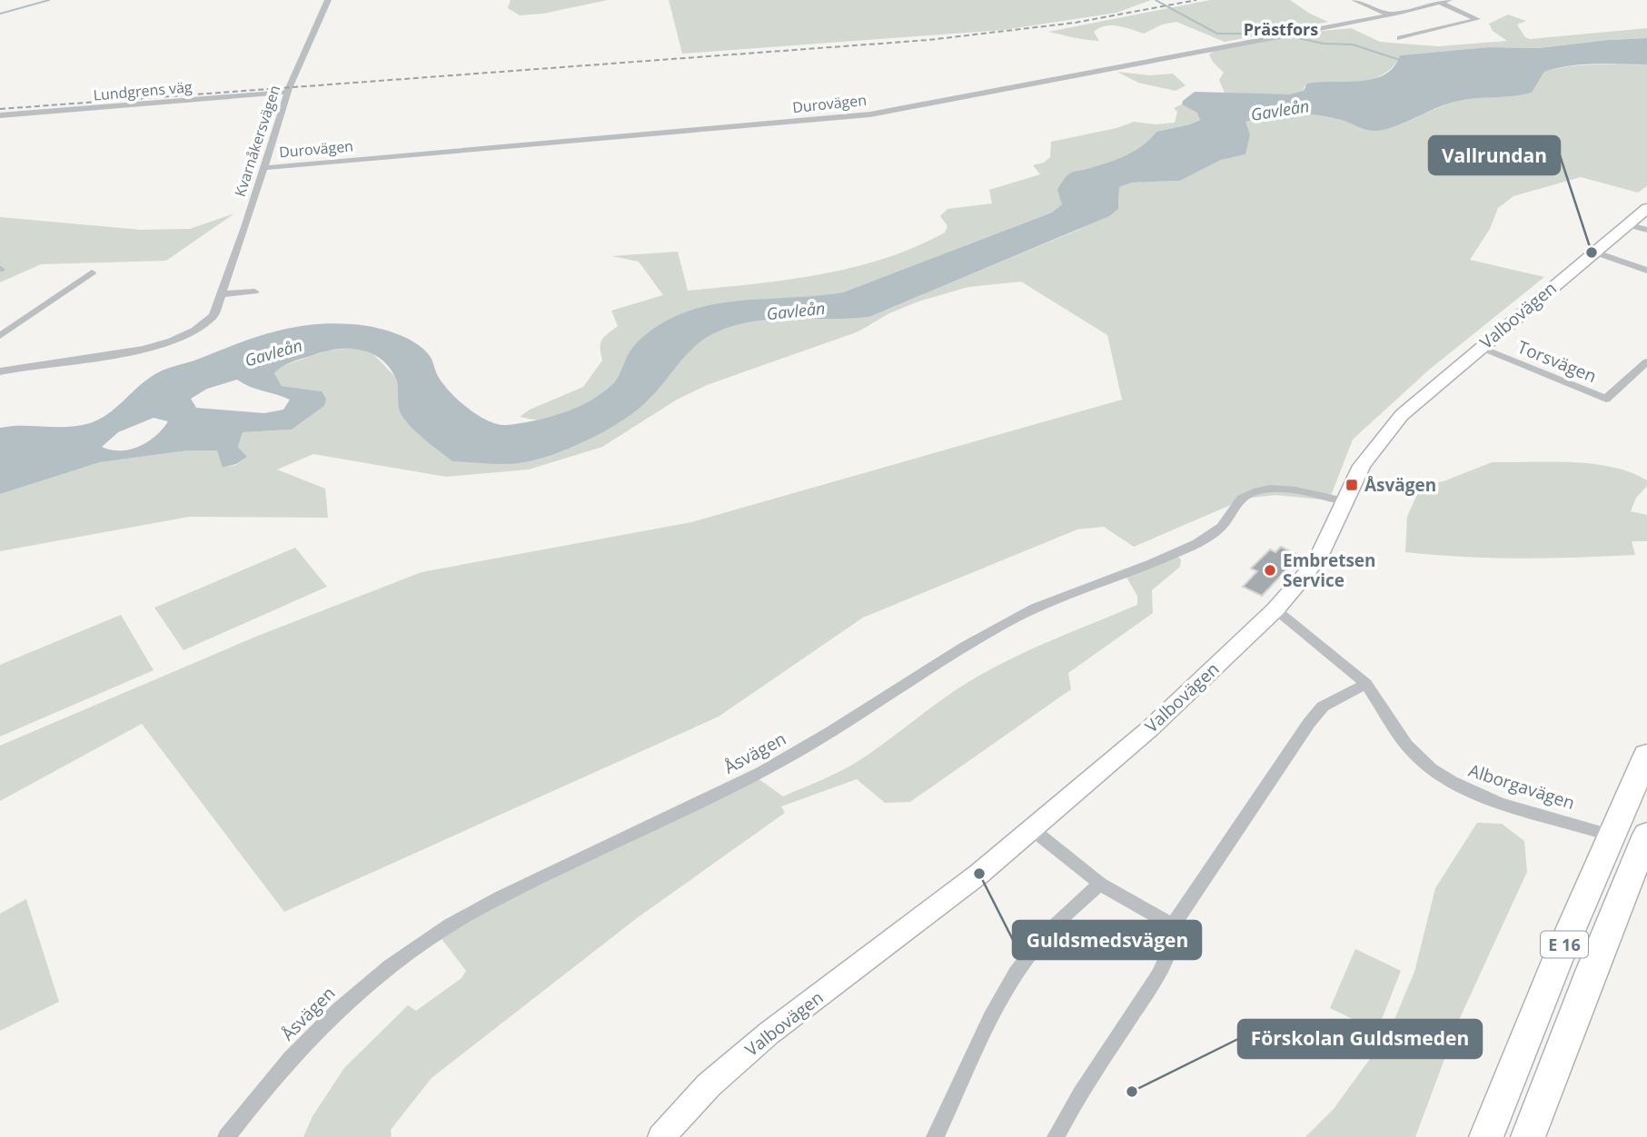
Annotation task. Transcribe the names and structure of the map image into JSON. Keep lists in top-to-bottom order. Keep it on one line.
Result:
{"streets":{"highway":["E 16"],"main road":["Valbovägen"],"street":["Lundgrens väg","Durovägen","Kvarnåkersvägen","Torsvägen","Åsvägen","Alborgavägen"]},"crossings":[["Lundgrens väg","Kvarnåkersvägen"],["Durovägen","Kvarnåkersvägen"],["Valbovägen","Torsvägen"],["Valbovägen","Åsvägen"],["Valbovägen","Alborgavägen"]],"districts":["Prästfors"],"water":["Gavleån"],"places":{"other":["Vallrundan","Embretsen Service","Guldsmedsvägen","Förskolan Guldsmeden"],"transit":["Åsvägen"]}}
